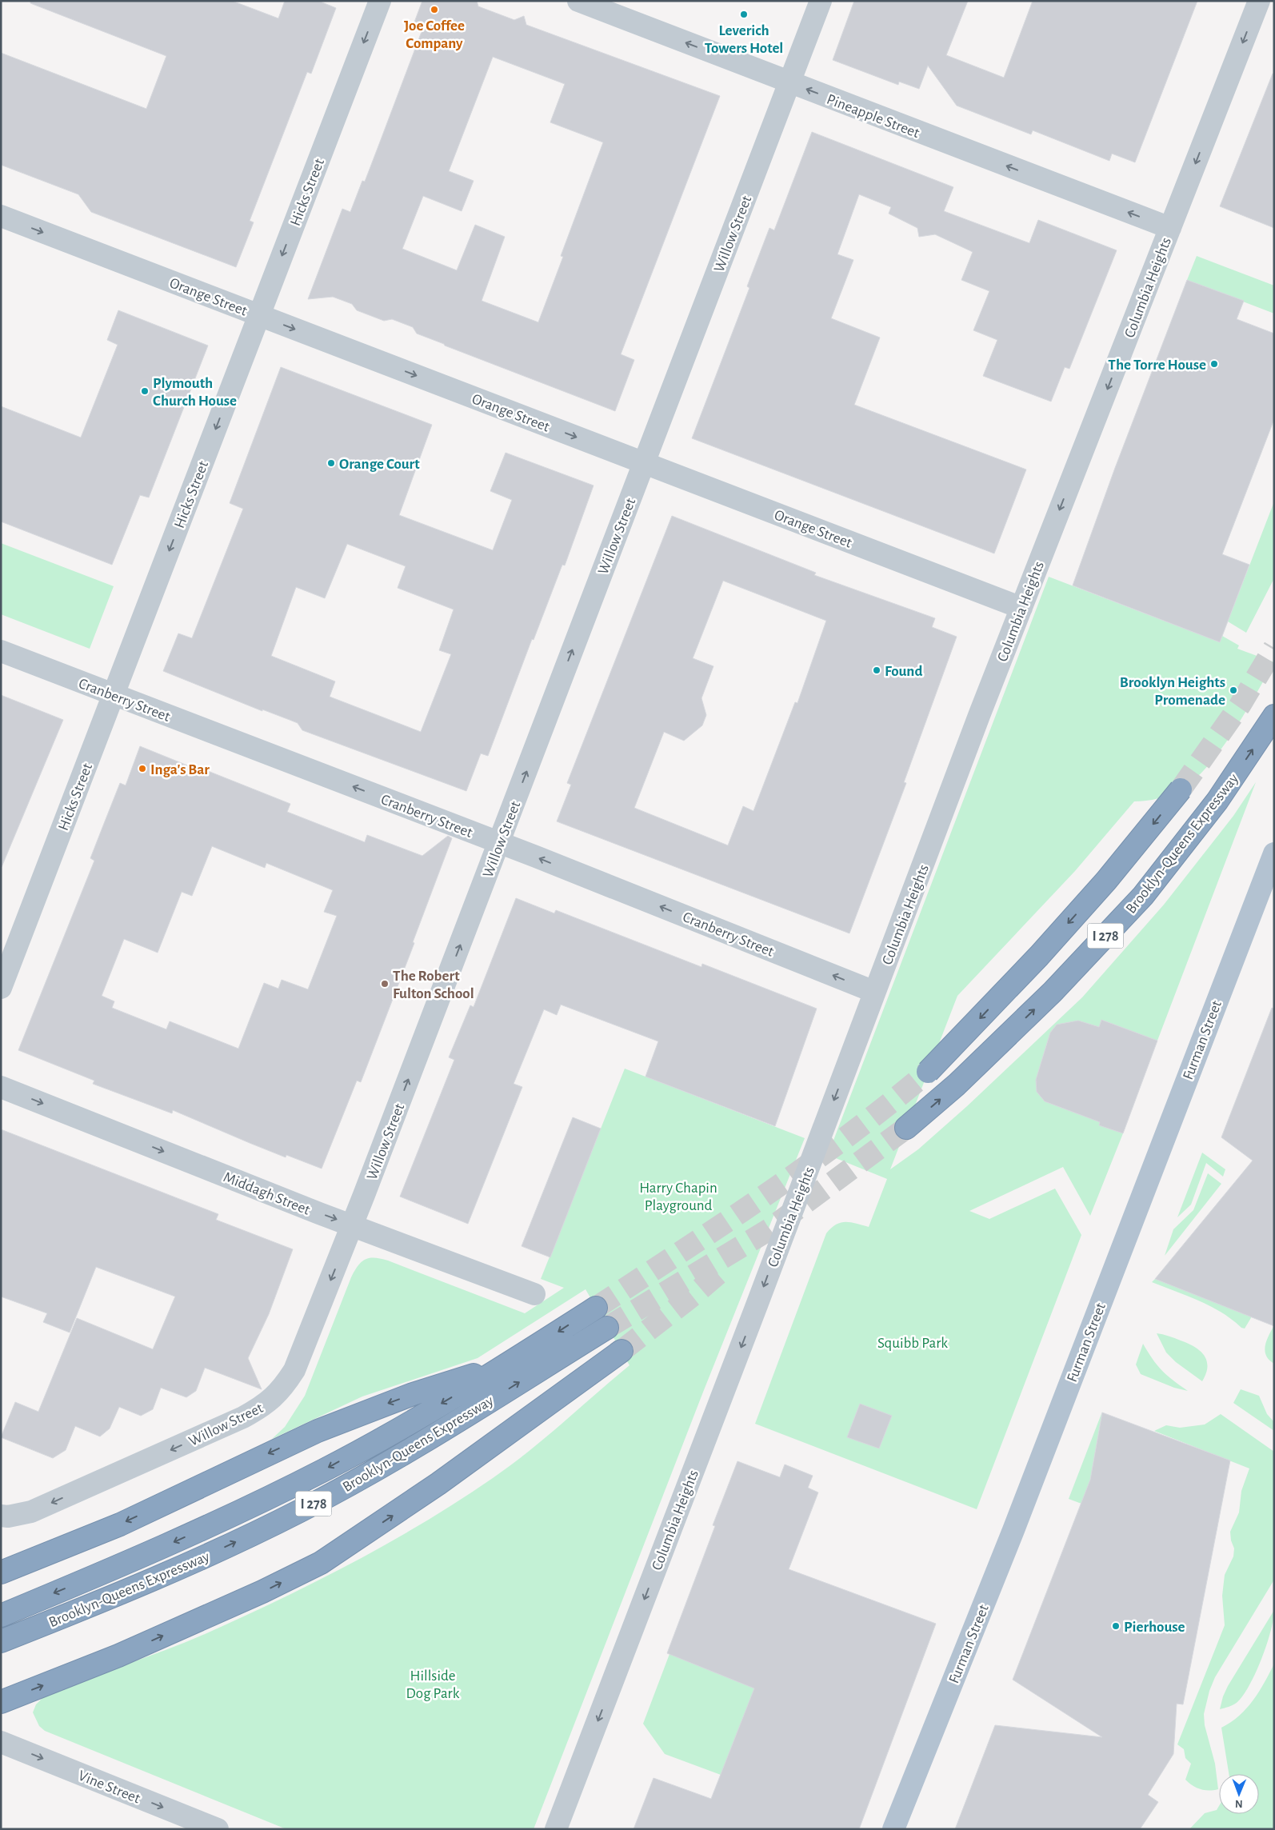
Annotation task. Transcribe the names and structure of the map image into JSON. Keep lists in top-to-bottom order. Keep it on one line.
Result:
{"streets":{"highway":["Brooklyn-Queens Expressway","I 278"],"main road":["Furman Street"],"street":["Pineapple Street","Hicks Street","Willow Street","Columbia Heights","Orange Street","Cranberry Street","Middagh Street","Vine Street"]},"crossings":[["Pineapple Street","Willow Street"],["Pineapple Street","Columbia Heights"],["Hicks Street","Orange Street"],["Hicks Street","Cranberry Street"],["Willow Street","Orange Street"],["Willow Street","Cranberry Street"],["Willow Street","Middagh Street"],["Columbia Heights","Orange Street"],["Columbia Heights","Cranberry Street"]],"one_way":["Pineapple Street","Hicks Street","Columbia Heights","Orange Street","Cranberry Street","Middagh Street","Vine Street"],"parks":["Harry Chapin Playground","Squibb Park","Hillside Dog Park"],"places":["Joe Coffee Company","Leverich Towers Hotel","The Torre House","Plymouth Church House","Orange Court","Found","Brooklyn Heights Promenade","Inga's Bar","The Robert Fulton School","Pierhouse"],"north":"bottom"}
